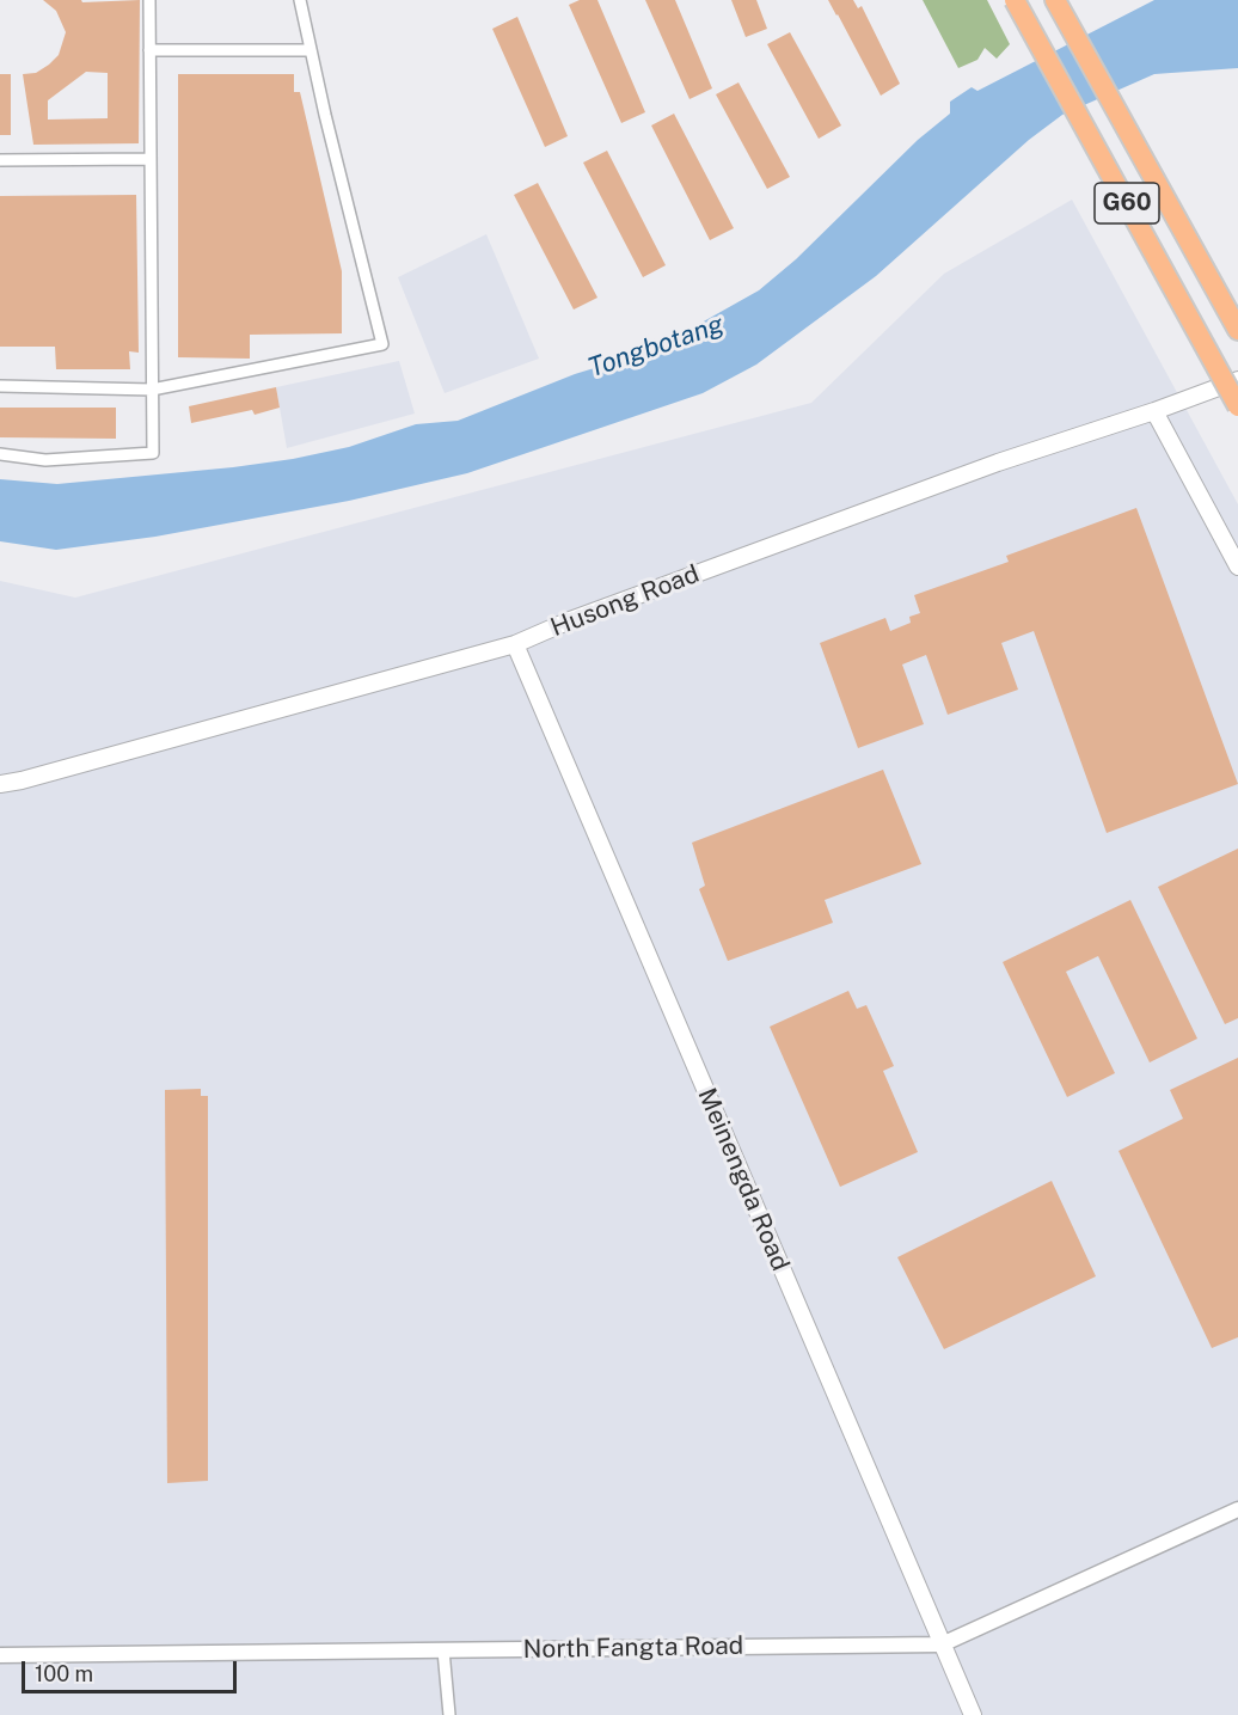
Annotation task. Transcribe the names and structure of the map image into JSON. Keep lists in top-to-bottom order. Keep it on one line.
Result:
{"streets":{"highway":["G60"],"main road":["Husong Road","Meinengda Road"],"street":["North Fangta Road"]},"crossings":[["Husong Road","Meinengda Road"],["Meinengda Road","North Fangta Road"]],"water":["Tongbotang"],"scale_bar":"100 m"}
